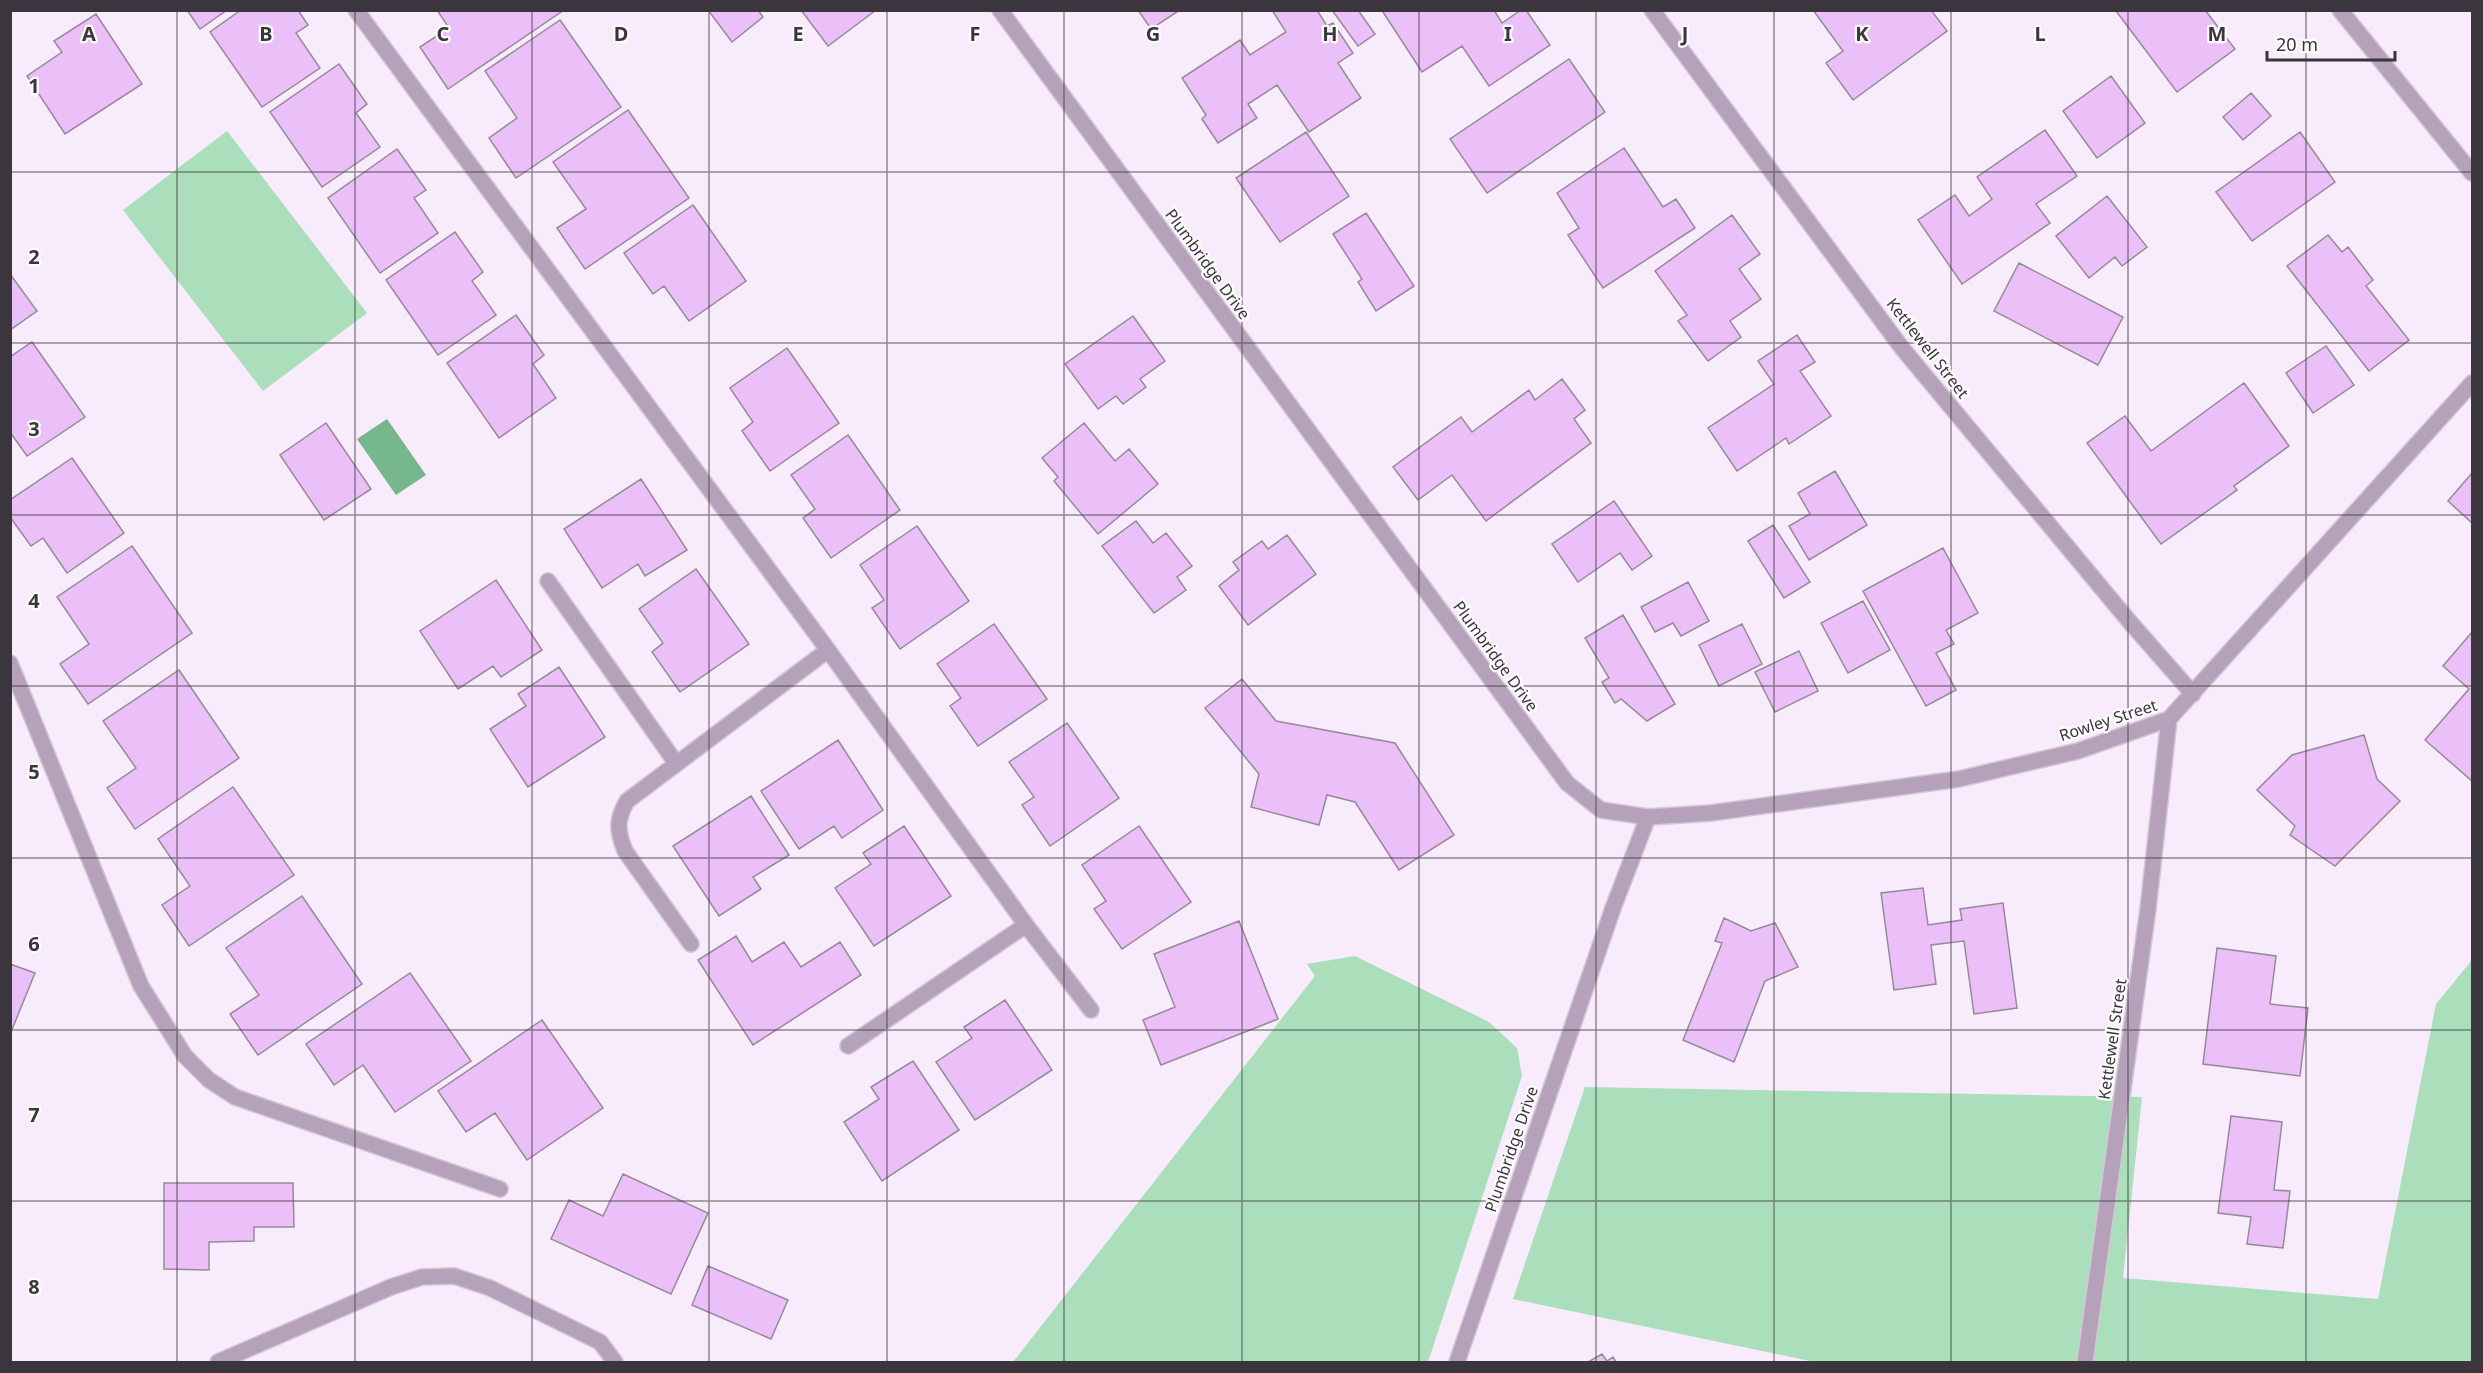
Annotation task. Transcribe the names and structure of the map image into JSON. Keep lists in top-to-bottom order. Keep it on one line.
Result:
{"streets":{"street":["Plumbridge Drive","Kettlewell Street","Rowley Street"]},"crossings":[["Plumbridge Drive","Rowley Street"],["Kettlewell Street","Rowley Street"]],"scale_bar":"20 m","grid":{"columns":["A","B","C","D","E","F","G","H","I","J","K","L","M"],"rows":["1","2","3","4","5","6","7","8"]}}
